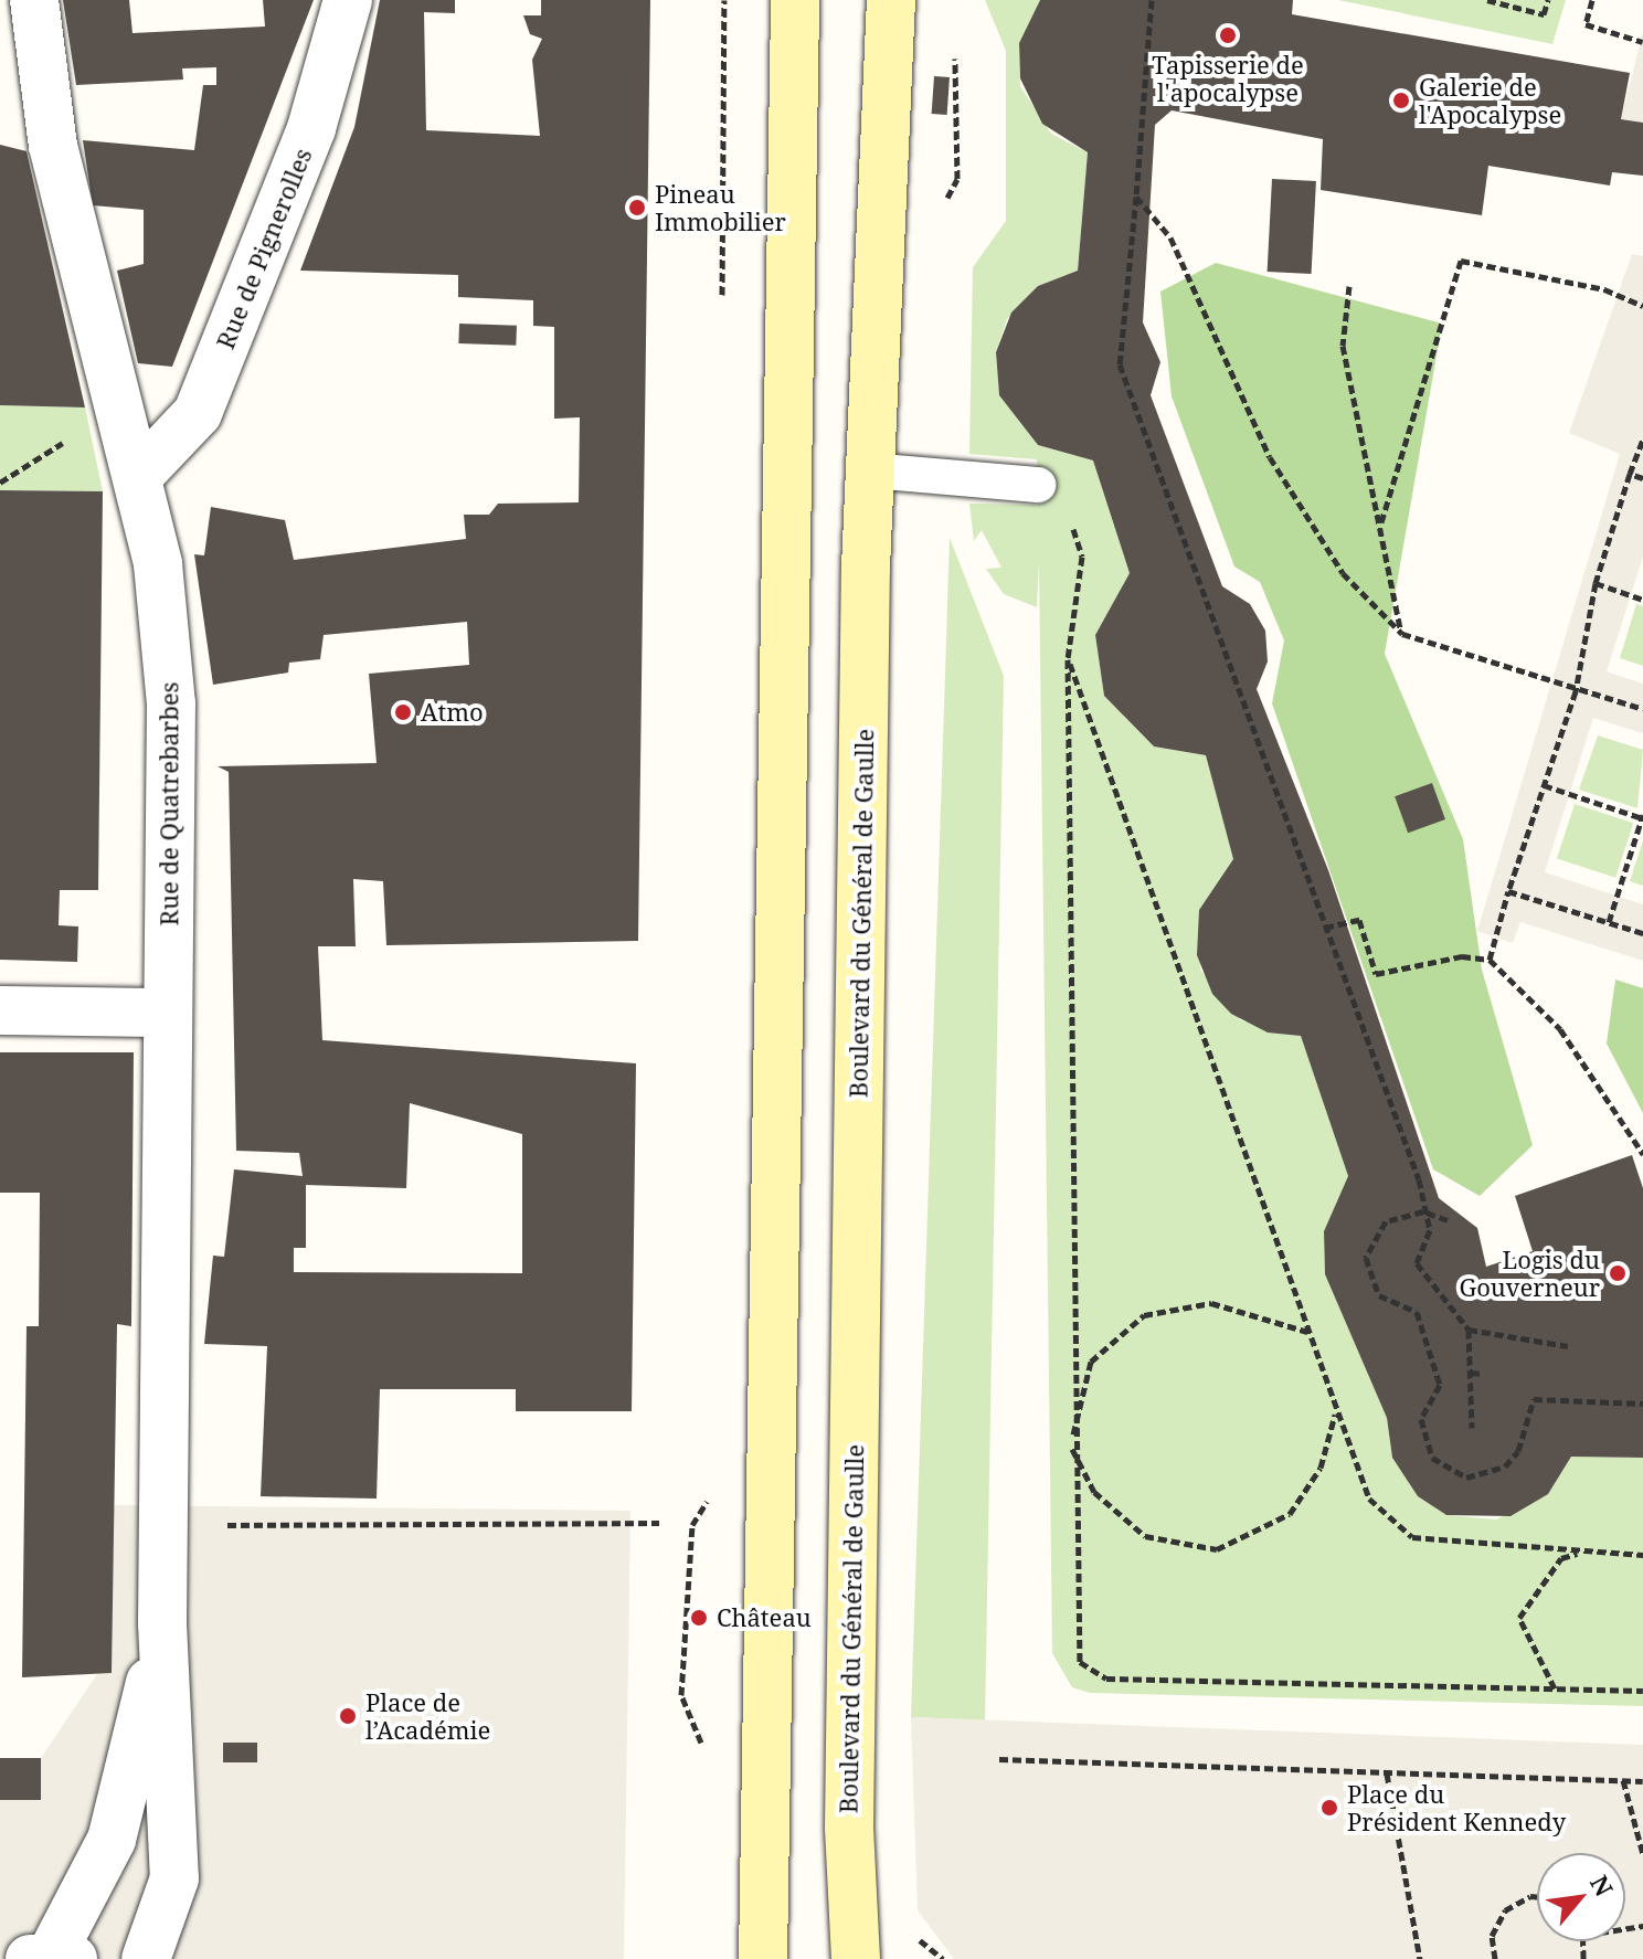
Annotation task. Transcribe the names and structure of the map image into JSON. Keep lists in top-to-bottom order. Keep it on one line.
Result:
{"streets":{"main road":["Boulevard du Général de Gaulle"],"street":["Rue de Pignerolles","Rue de Quatrebarbes"]},"crossings":[["Rue de Pignerolles","Rue de Quatrebarbes"]],"places":["Tapisserie de l'apocalypse","Galerie de l'Apocalypse","Pineau Immobilier","Atmo","Logis du Gouverneur","Château","Place de l’Académie","Place du Président Kennedy"],"north":"top right"}
